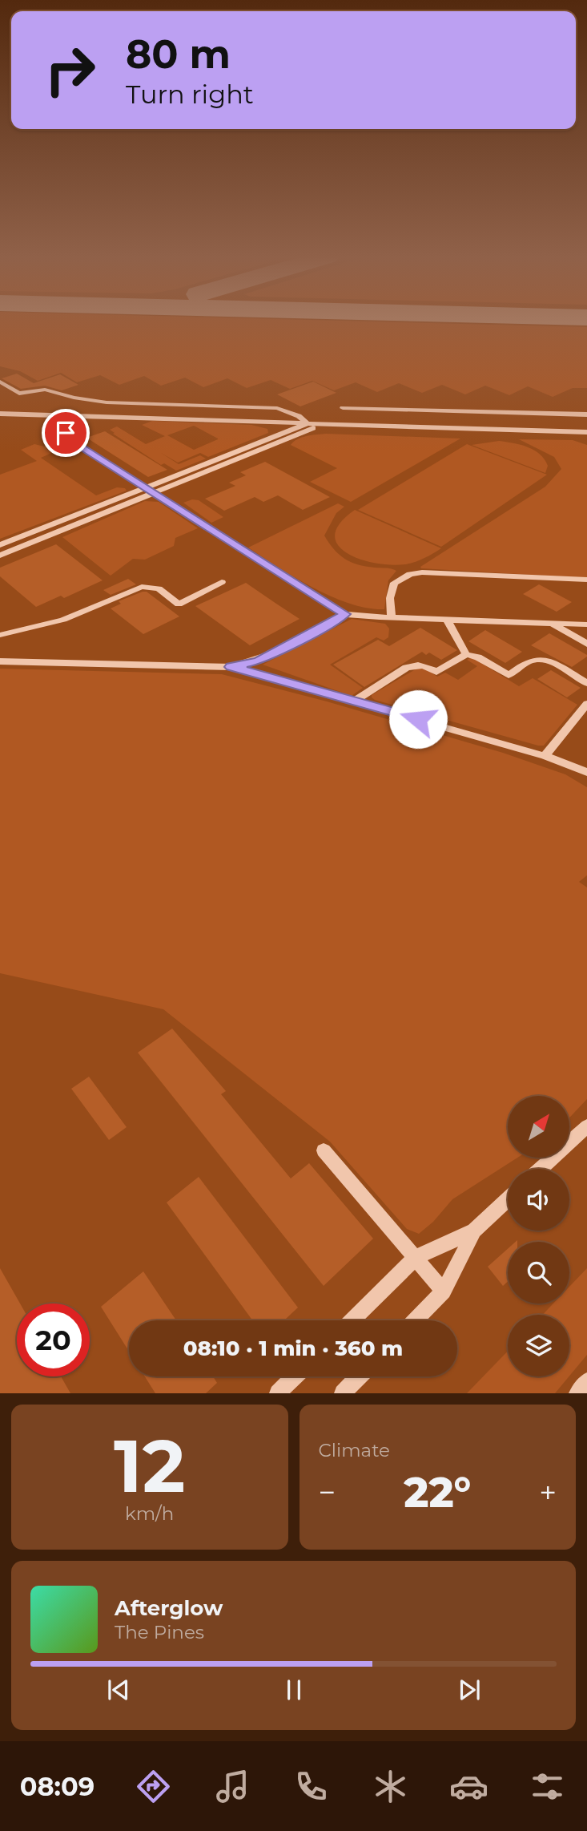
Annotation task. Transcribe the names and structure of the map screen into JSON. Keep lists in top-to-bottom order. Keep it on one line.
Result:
{"north":"top right","page":{"turn":["80 m","Turn right"],"limit":"20","trip":"08:10 · 1 min · 360 m","tile":[["12","km/h"],"Climate"],"heat":["−","22°","+"],"song":["Afterglow","The Pines"],"tabs":"08:09"}}
